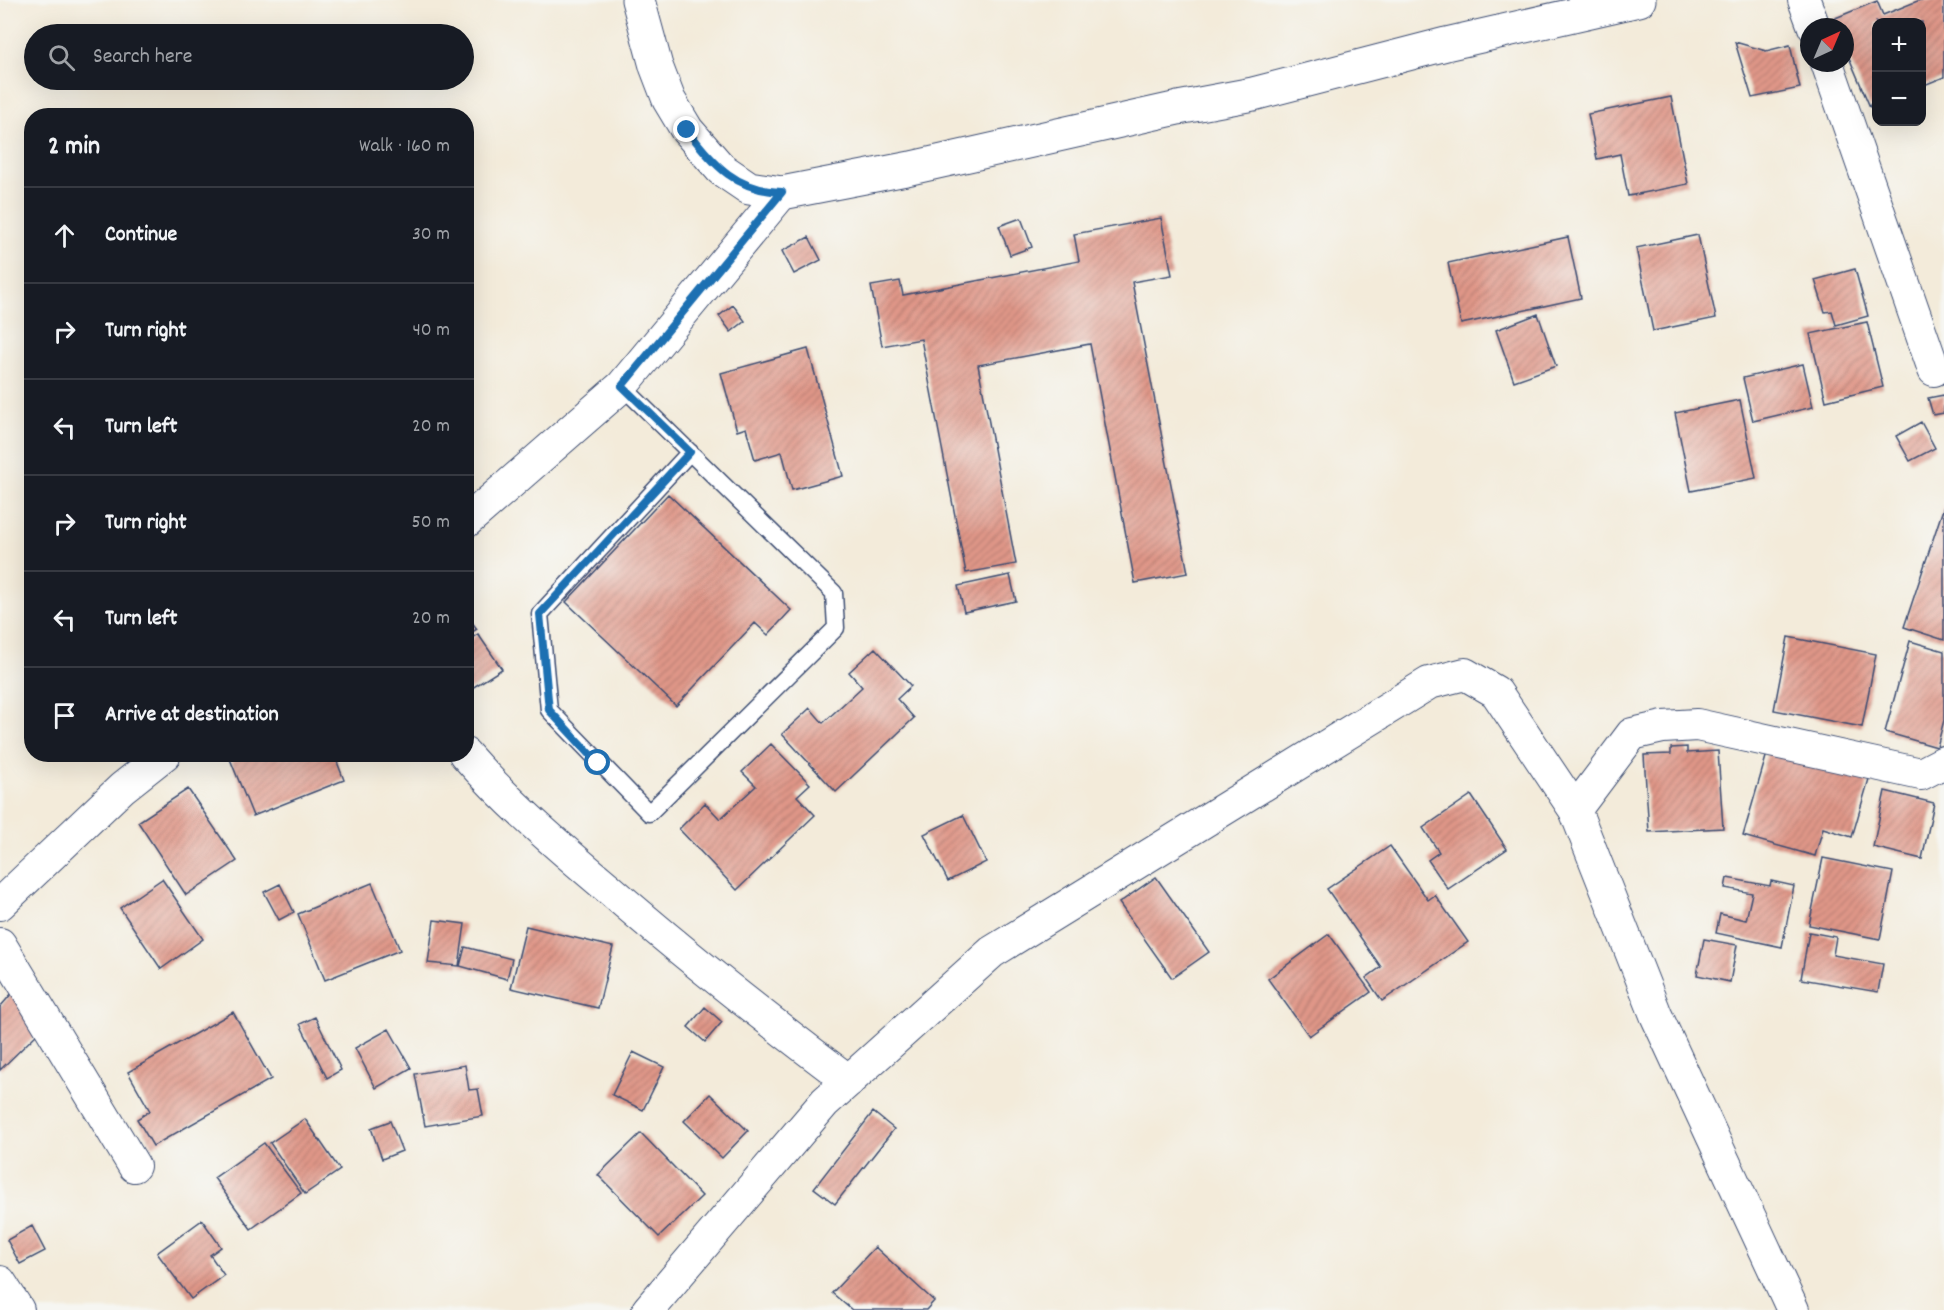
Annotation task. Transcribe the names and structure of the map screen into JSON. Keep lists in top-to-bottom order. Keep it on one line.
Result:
{"north":"top right","page":{"map_buttons":["+","−"],"search":"Search here","heading":["2 min","Walk · 160 m"],"list":[["Continue","30 m"],["Turn right","40 m"],["Turn left","20 m"],["Turn right","50 m"],["Turn left","20 m"],"Arrive at destination"]}}
